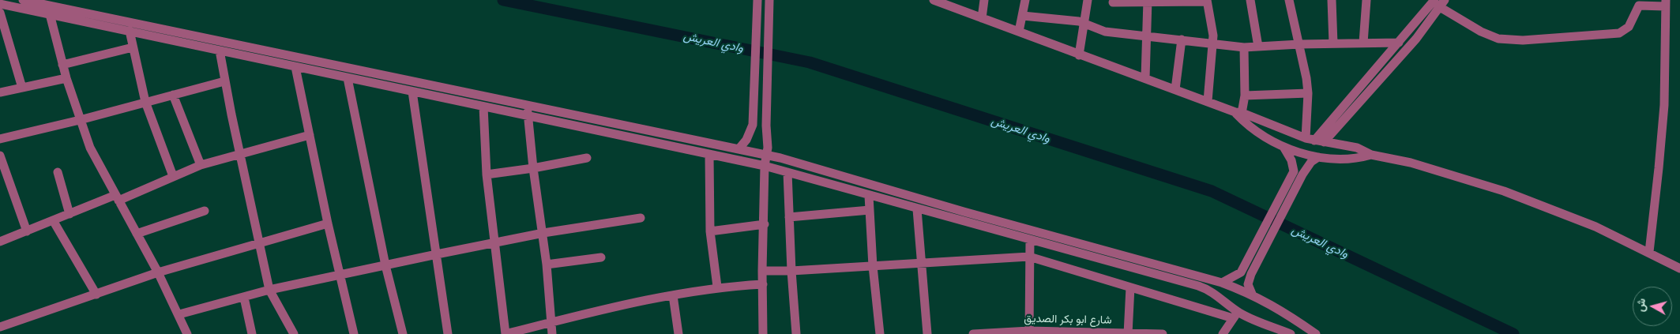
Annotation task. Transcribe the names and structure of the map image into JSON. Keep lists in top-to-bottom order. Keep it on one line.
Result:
{"streets":{"street":["شارع ابو بكر الصديق"]},"water":["وادي العريش"],"north":"left"}
